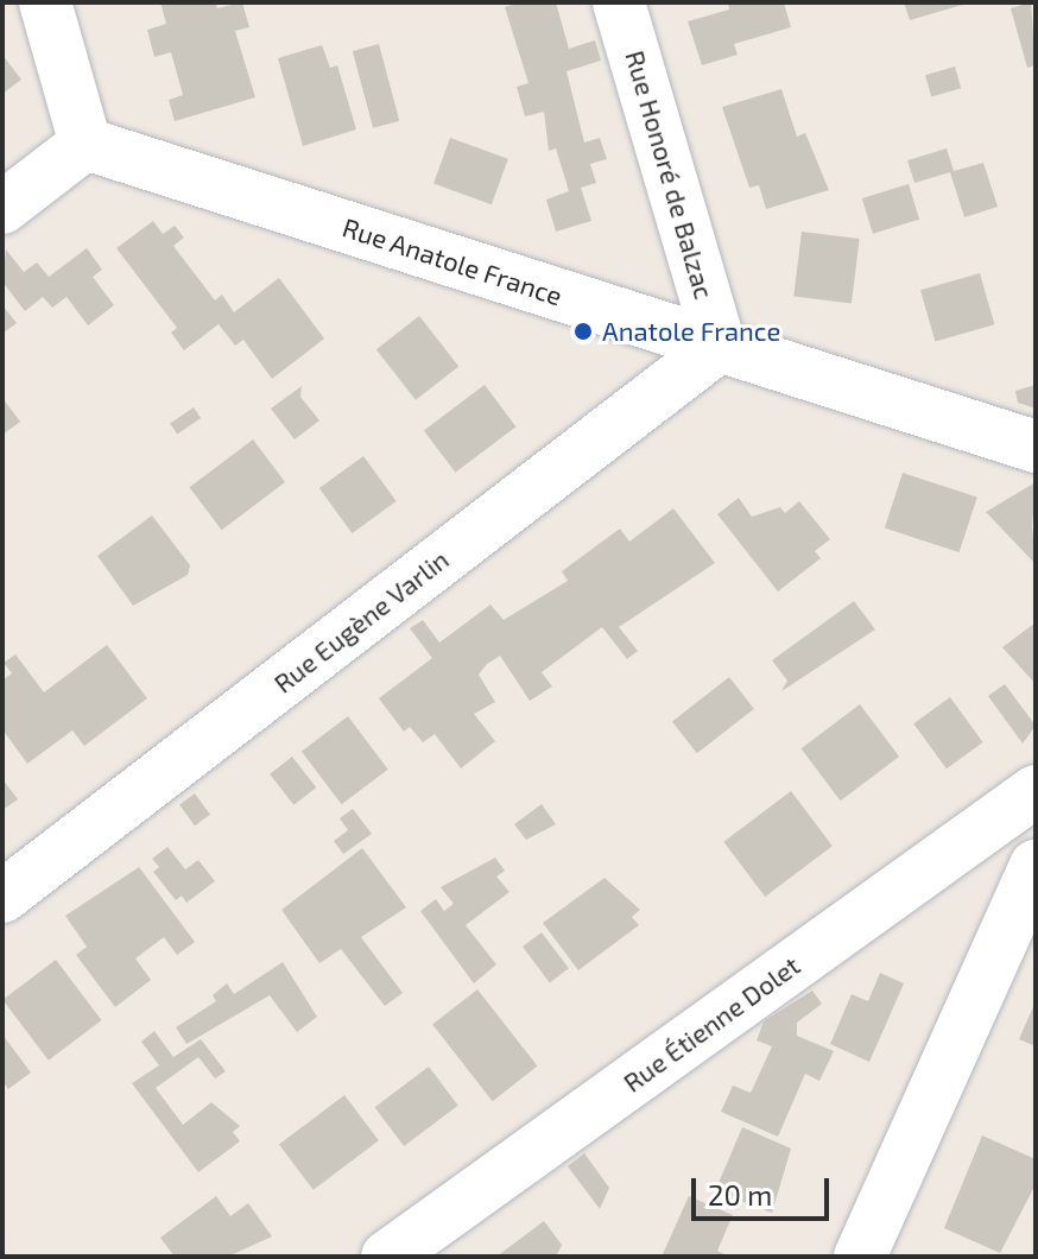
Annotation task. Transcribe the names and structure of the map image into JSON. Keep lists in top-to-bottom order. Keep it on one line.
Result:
{"streets":{"street":["Rue Honoré de Balzac","Rue Anatole France","Rue Eugène Varlin","Rue Étienne Dolet"]},"crossings":[["Rue Honoré de Balzac","Rue Anatole France"],["Rue Honoré de Balzac","Rue Eugène Varlin"],["Rue Anatole France","Rue Eugène Varlin"]],"places":["Anatole France"],"scale_bar":"20 m"}
